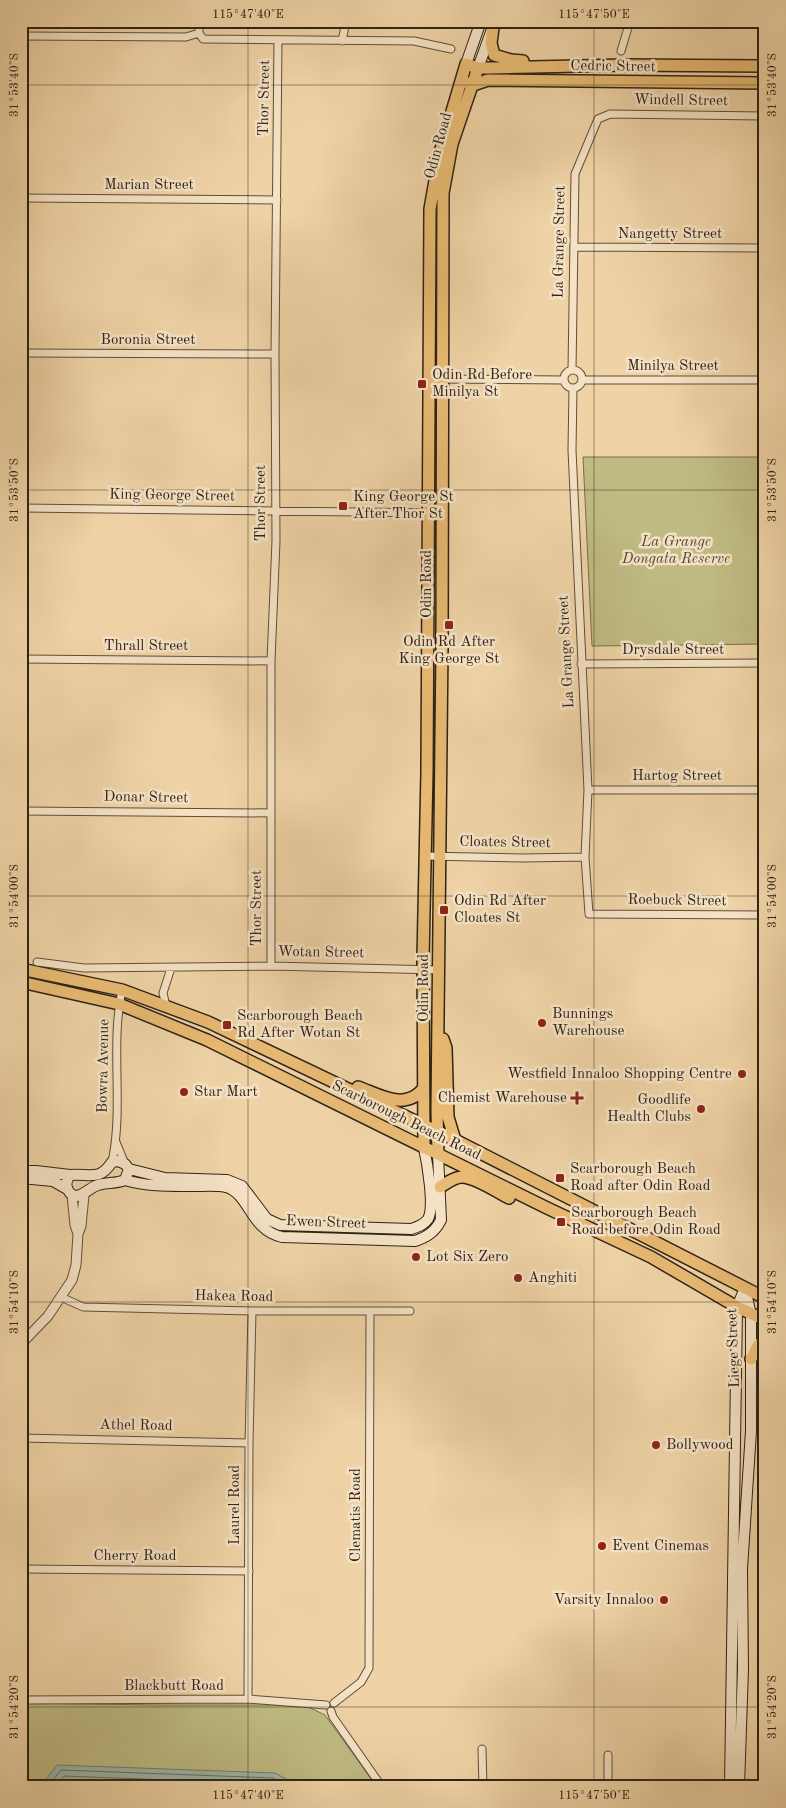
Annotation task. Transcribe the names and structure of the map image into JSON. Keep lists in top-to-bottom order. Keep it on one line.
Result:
{"streets":{"main road":["Cedric Street","Odin Road","Scarborough Beach Road","Ewen Street","Liege Street"],"street":["Thor Street","Windell Street","Marian Street","Nangetty Street","La Grange Street","Boronia Street","Minilya Street","King George Street","Thrall Street","Drysdale Street","Hartog Street","Donar Street","Cloates Street","Roebuck Street","Wotan Street","Bowra Avenue","Hakea Road","Athel Road","Laurel Road","Clematis Road","Cherry Road","Blackbutt Road"]},"crossings":[["Cedric Street","Odin Road"],["Thor Street","Marian Street"],["Thor Street","Boronia Street"],["Thor Street","King George Street"],["Thor Street","Thrall Street"],["Thor Street","Donar Street"],["Thor Street","Wotan Street"],["Windell Street","La Grange Street"],["Odin Road","King George Street"],["Odin Road","Cloates Street"],["Odin Road","Wotan Street"],["Odin Road","Scarborough Beach Road"],["Odin Road","Ewen Street"],["Nangetty Street","La Grange Street"],["La Grange Street","Minilya Street"],["La Grange Street","Drysdale Street"],["La Grange Street","Hartog Street"],["La Grange Street","Cloates Street"],["La Grange Street","Roebuck Street"],["Bowra Avenue","Scarborough Beach Road"],["Bowra Avenue","Ewen Street"],["Scarborough Beach Road","Ewen Street"],["Scarborough Beach Road","Liege Street"],["Hakea Road","Laurel Road"],["Hakea Road","Clematis Road"],["Athel Road","Laurel Road"],["Laurel Road","Cherry Road"],["Laurel Road","Blackbutt Road"],["Clematis Road","Blackbutt Road"]],"parks":["La Grange Dongata Reserve"],"places":{"transit":["Odin Rd Before Minilya St","King George St After Thor St","Odin Rd After King George St","Odin Rd After Cloates St","Scarborough Beach Rd After Wotan St","Scarborough Beach Road after Odin Road","Scarborough Beach Road before Odin Road"],"other":["Bunnings Warehouse","Westfield Innaloo Shopping Centre","Star Mart","Goodlife Health Clubs","Lot Six Zero","Anghiti","Bollywood","Event Cinemas","Varsity Innaloo"],"health":["Chemist Warehouse"]},"coordinates":["115°47'40\"E","115°47'50\"E","31°53'40\"S","31°53'50\"S","31°54'00\"S","31°54'10\"S","31°54'20\"S"]}
